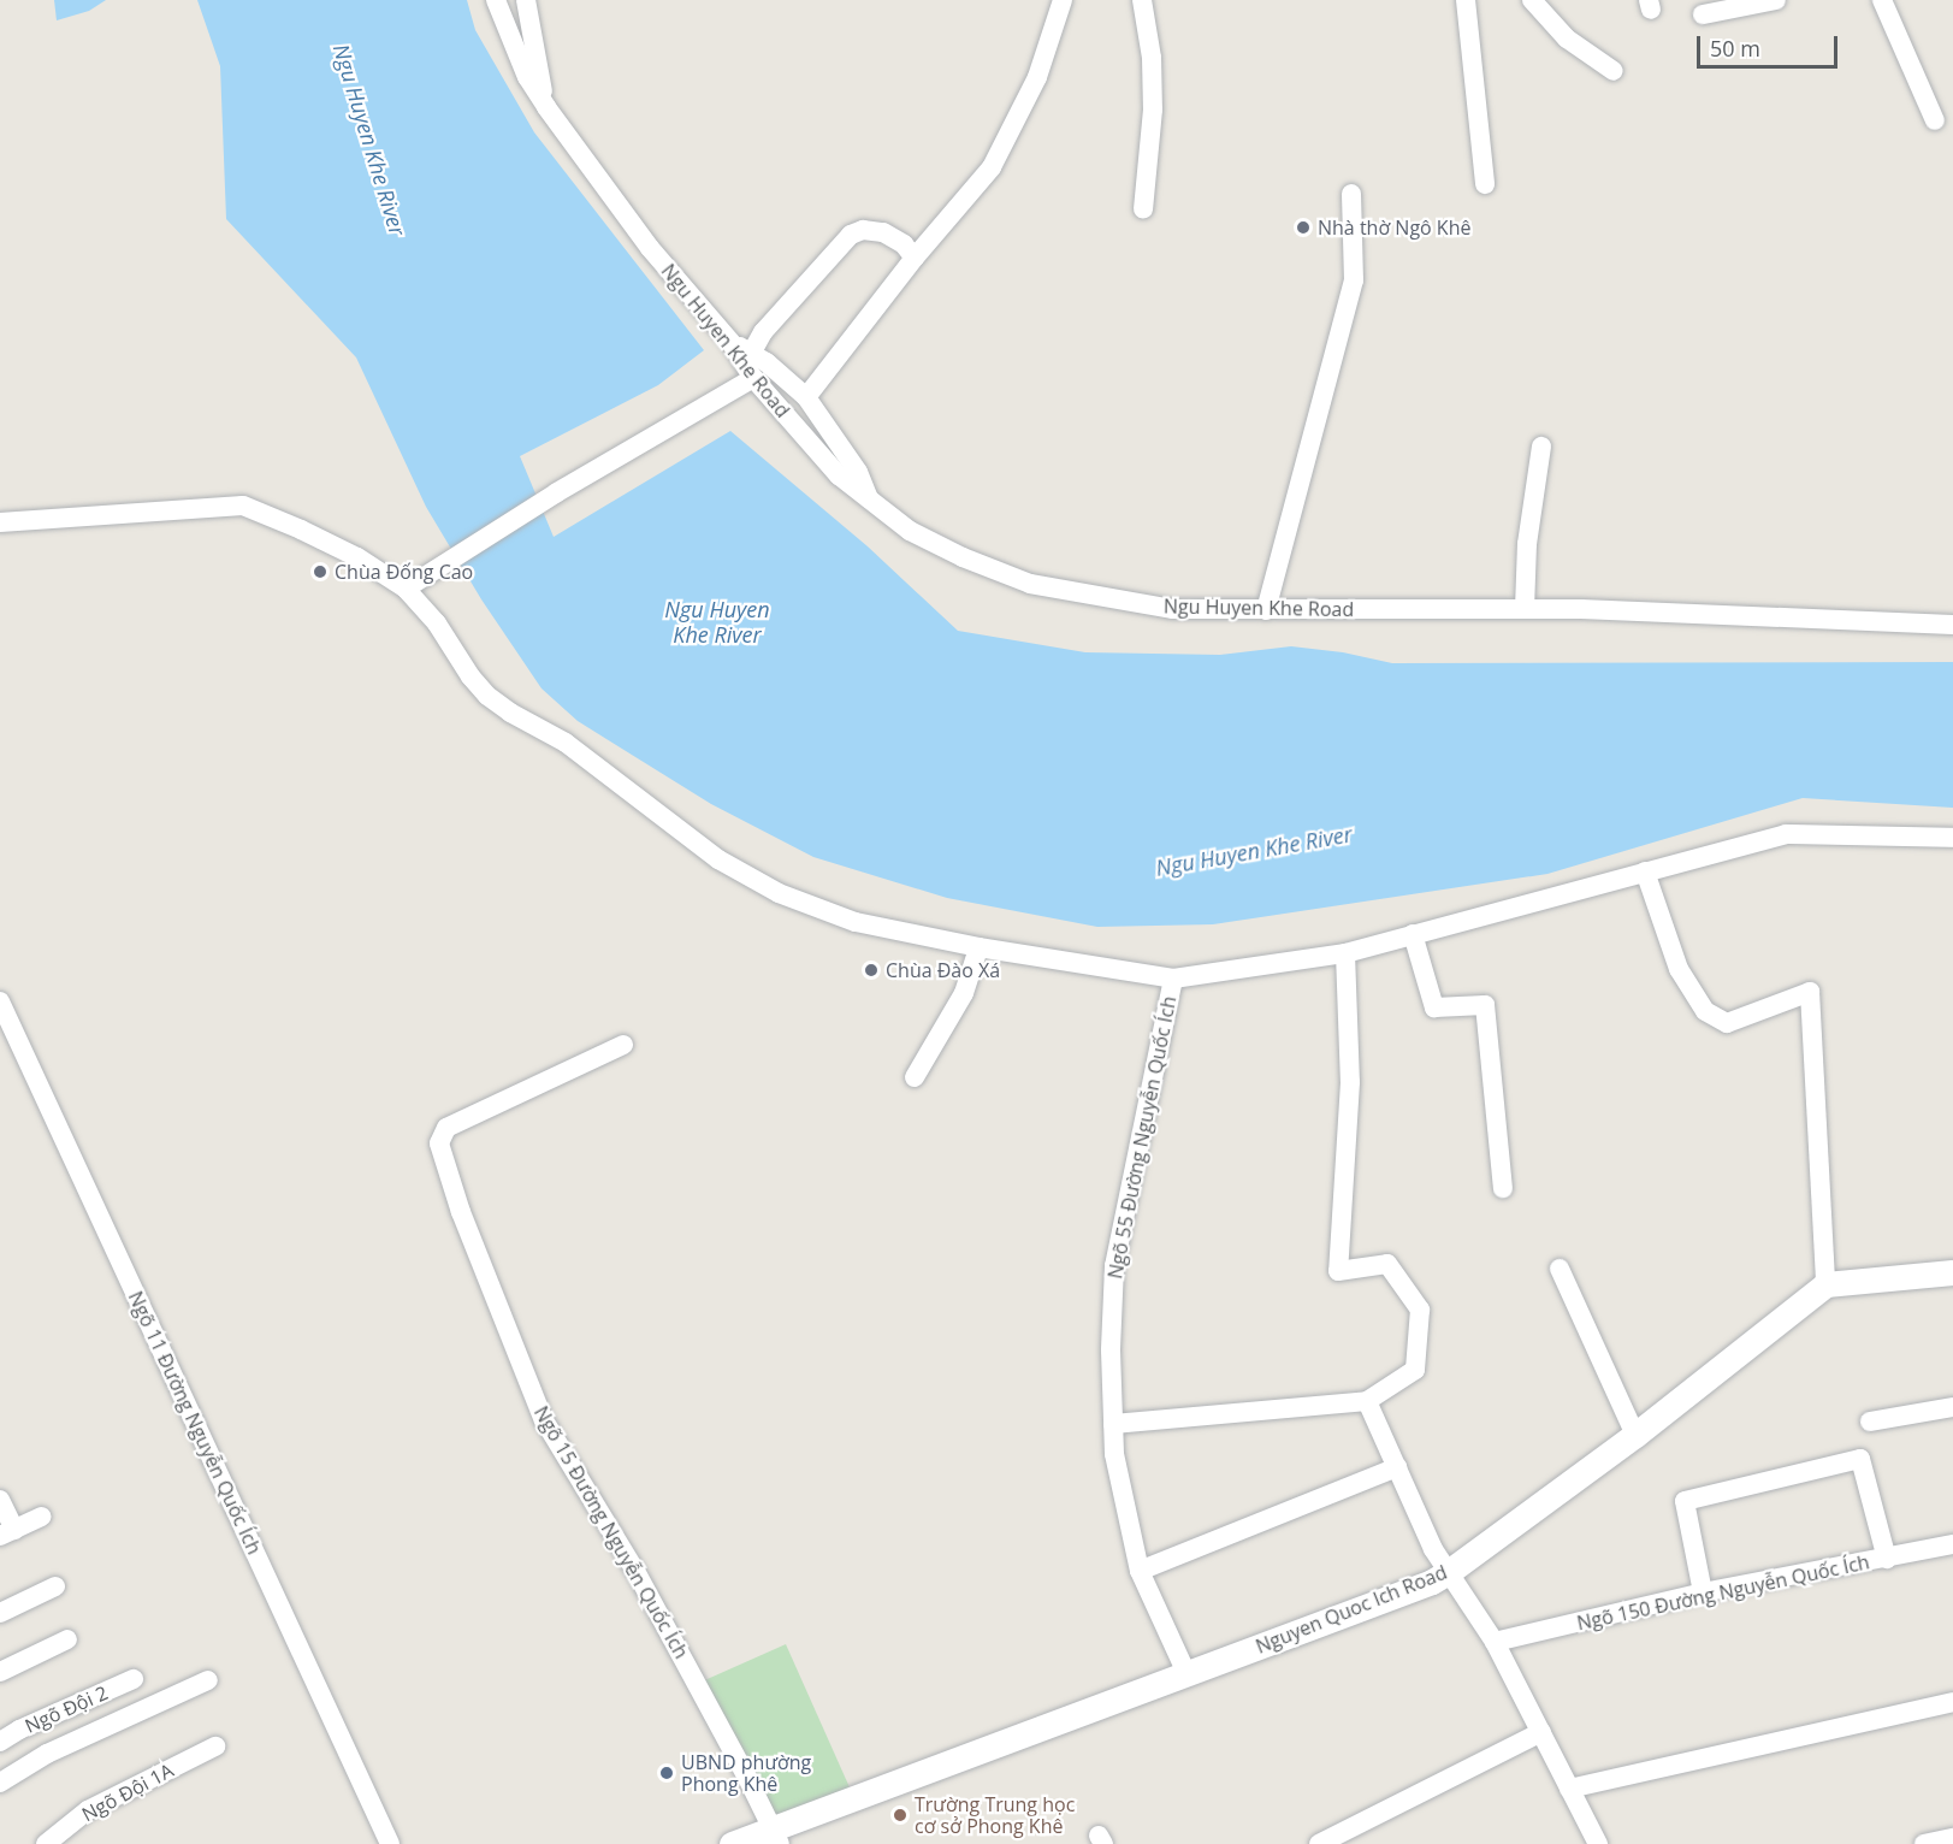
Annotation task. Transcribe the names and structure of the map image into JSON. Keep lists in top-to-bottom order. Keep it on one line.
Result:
{"streets":{"street":["Ngu Huyen Khe Road","Ngõ 55 Đường Nguyễn Quốc Ích","Ngõ 11 Đường Nguyễn Quốc Ích","Ngõ 15 Đường Nguyễn Quốc Ích","Ngõ 150 Đường Nguyễn Quốc Ích","Nguyen Quoc Ich Road","Ngõ Đội 2","Ngõ Đội 1A"]},"crossings":[["Ngõ 55 Đường Nguyễn Quốc Ích","Nguyen Quoc Ich Road"],["Ngõ 15 Đường Nguyễn Quốc Ích","Nguyen Quoc Ich Road"]],"water":["Ngu Huyen Khe River"],"places":["Nhà thờ Ngô Khê","Chùa Đống Cao","Chùa Đào Xá","UBND phường Phong Khê","Trường Trung học cơ sở Phong Khê"],"scale_bar":"50 m"}
